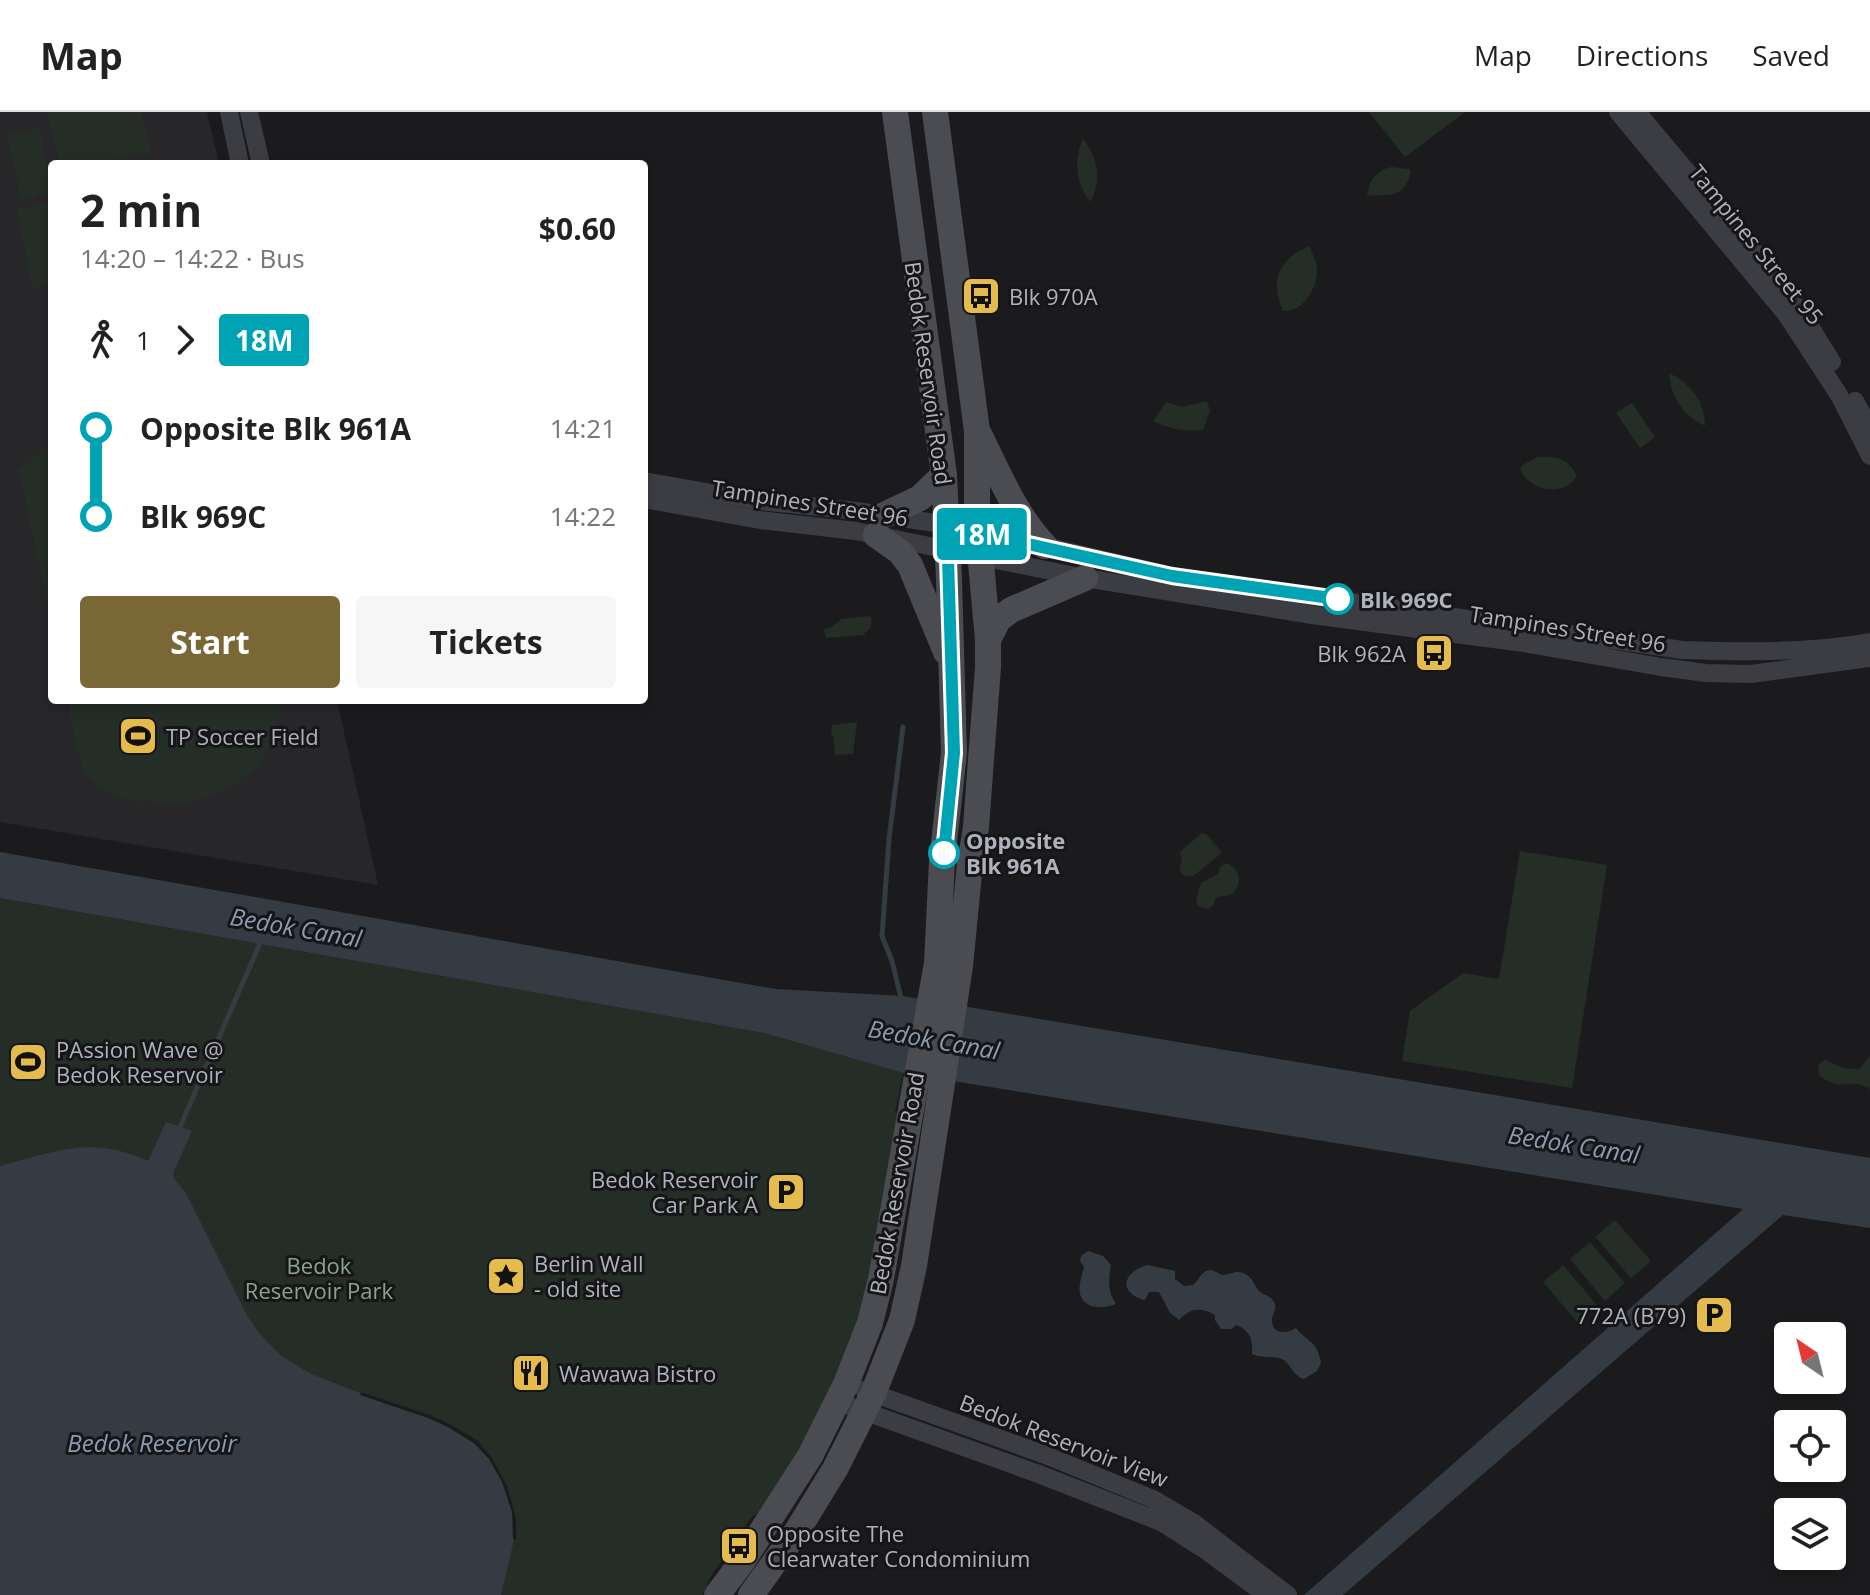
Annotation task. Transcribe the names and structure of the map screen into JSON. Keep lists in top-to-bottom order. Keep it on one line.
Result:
{"streets":{"main road":["Bedok Reservoir Road"],"street":["Tampines Street 95","Tampines Street 96","Bedok Reservoir View"]},"crossings":[["Bedok Reservoir Road","Tampines Street 96"],["Bedok Reservoir Road","Bedok Reservoir View"]],"water":["Bedok Canal","Bedok Reservoir"],"parks":["Bedok Reservoir Park"],"places":{"bus stop":["Blk 970A","Blk 962A","Opposite The Clearwater Condominium"],"other":["Blk 969C","Opposite Blk 961A"],"sports":["TP Soccer Field","PAssion Wave @ Bedok Reservoir"],"parking":["Bedok Reservoir Car Park A","772A (B79)"],"place":["Berlin Wall - old site"],"restaurant":["Wawawa Bistro"]},"lines":["bus line 18M"],"north":"top left","page":{"header":"Map","nav":["Map","Directions","Saved"],"on_map":"18M","heading":["2 min","14:20 – 14:22 · Bus","$0.60"],"legs":["1","18M"],"list":[{"name":"Opposite Blk 961A","value":"14:21"},{"name":"Blk 969C","value":"14:22"}],"buttons":["Start","Tickets"]}}
